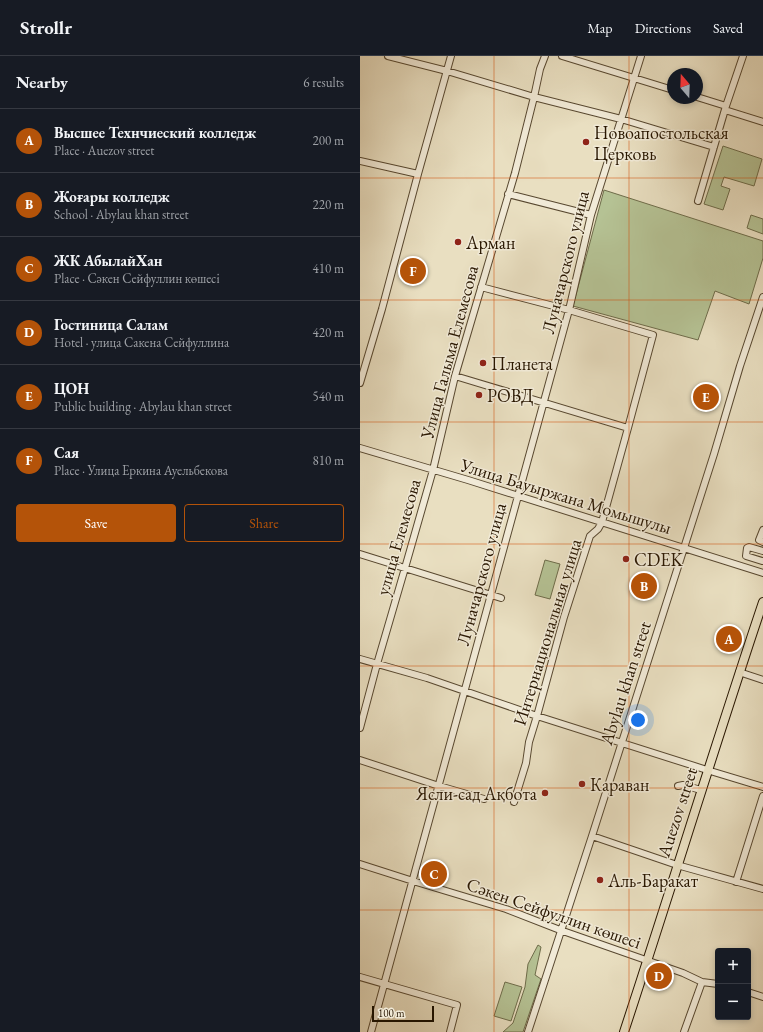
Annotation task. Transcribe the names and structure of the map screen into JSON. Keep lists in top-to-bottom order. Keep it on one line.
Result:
{"streets":{"main road":["Auezov street"],"street":["Луначарского улица","Улица Галыма Елемесова","Улица Бауыржана Момышулы","улица Елемесова","Интернациональная улица","Abylau khan street","Сәкен Сейфуллин көшесі"]},"crossings":[["Луначарского улица","Улица Бауыржана Момышулы"],["Луначарского улица","Интернациональная улица"],["Луначарского улица","Сәкен Сейфуллин көшесі"],["Улица Галыма Елемесова","Улица Бауыржана Момышулы"],["Улица Галыма Елемесова","улица Елемесова"],["Улица Бауыржана Момышулы","улица Елемесова"],["Улица Бауыржана Момышулы","Интернациональная улица"],["Улица Бауыржана Момышулы","Abylau khan street"],["Abylau khan street","Сәкен Сейфуллин көшесі"],["Auezov street","Сәкен Сейфуллин көшесі"]],"places":["Новоапостольская Церковь","Арман","Планета","РОВД","CDEK","Караван","Ясли-сад Ақбота","Аль-Баракат"],"scale_bar":"100 m","north":"top","page":{"header":"Strollr","nav":["Map","Directions","Saved"],"heading":["Nearby","6 results"],"list":[{"mark":"A","name":"Высшее Технчиеский колледж","note":"Place · Auezov street","value":"200 m"},{"mark":"B","name":"Жоғары колледж","note":"School · Abylau khan street","value":"220 m"},{"mark":"C","name":"ЖК АбылайХан","note":"Place · Сәкен Сейфуллин көшесі","value":"410 m"},{"mark":"D","name":"Гостиница Салам","note":"Hotel · улица Сакена Сейфуллина","value":"420 m"},{"mark":"E","name":"ЦОН","note":"Public building · Abylau khan street","value":"540 m"},{"mark":"F","name":"Сая","note":"Place · Улица Еркина Ауельбекова","value":"810 m"}],"pins":["F","E","B","A","C","D"],"buttons":["Save","Share"],"map_buttons":["+","−"],"scale":"100 m"}}
